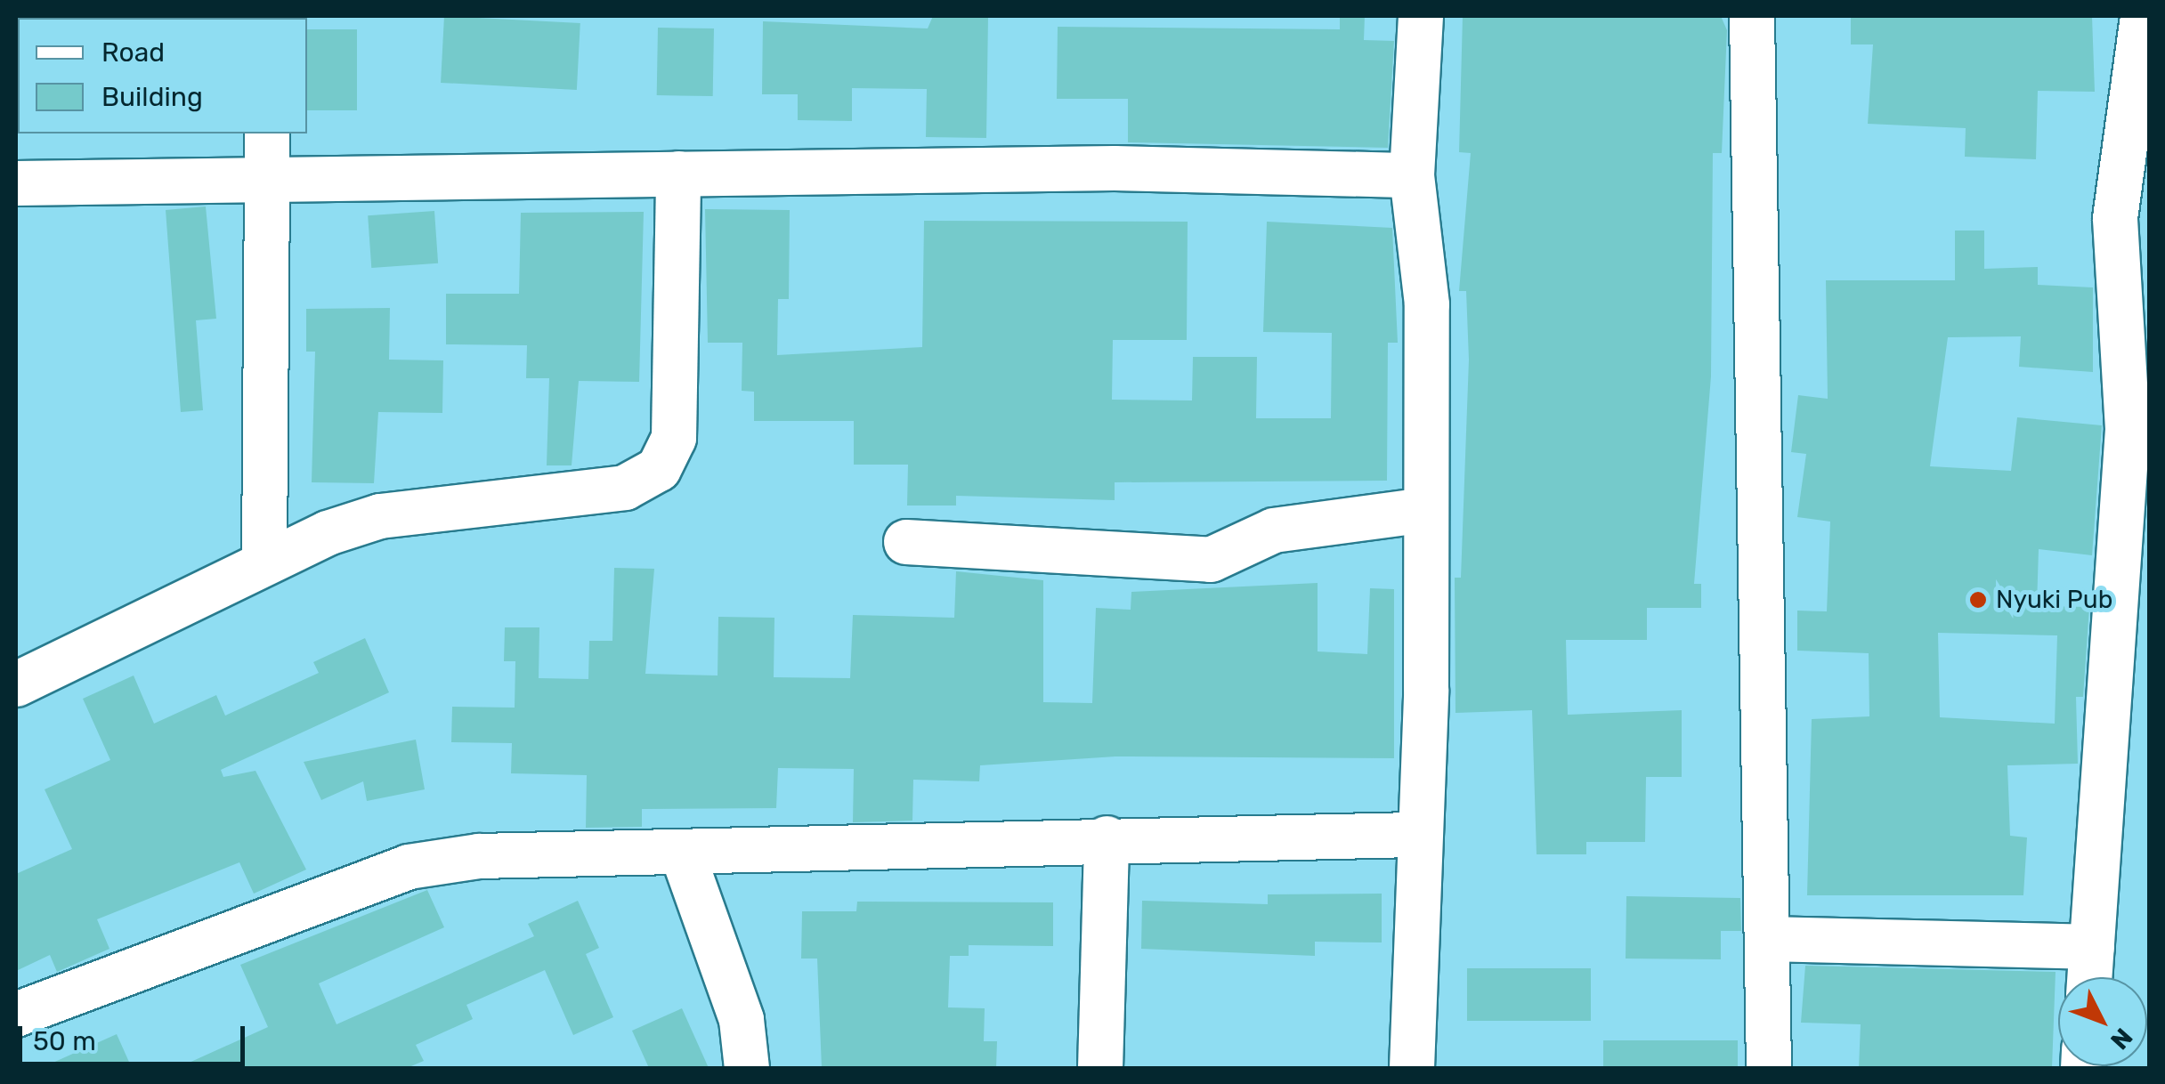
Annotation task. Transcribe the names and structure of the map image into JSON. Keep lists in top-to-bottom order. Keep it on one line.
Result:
{"places":["Nyuki Pub"],"legend":["Road","Building"],"scale_bar":"50 m","north":"bottom right"}
